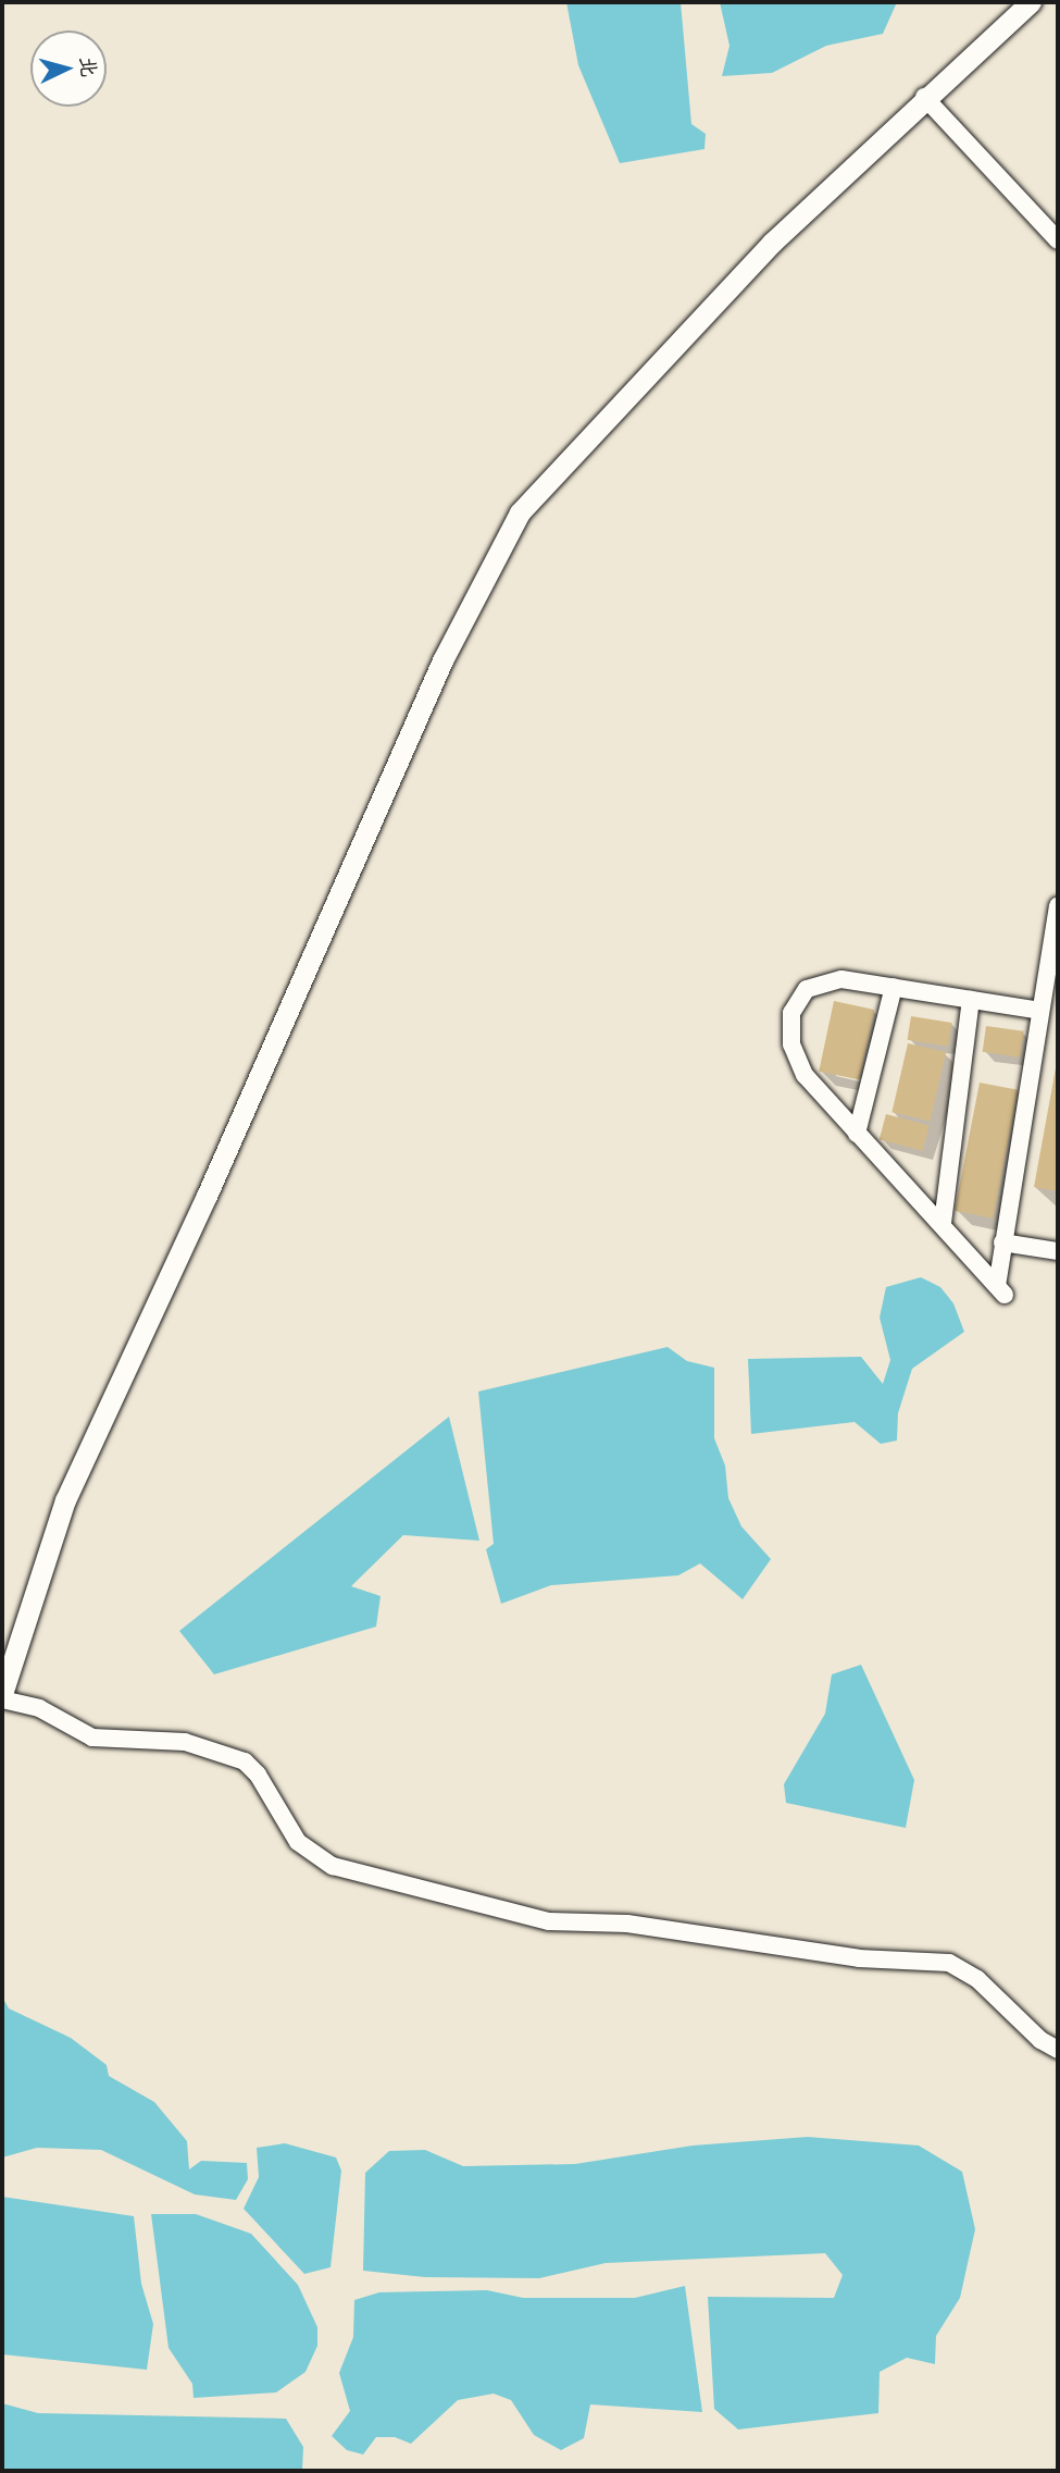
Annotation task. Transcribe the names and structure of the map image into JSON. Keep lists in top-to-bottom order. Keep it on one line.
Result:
{"north":"right"}
